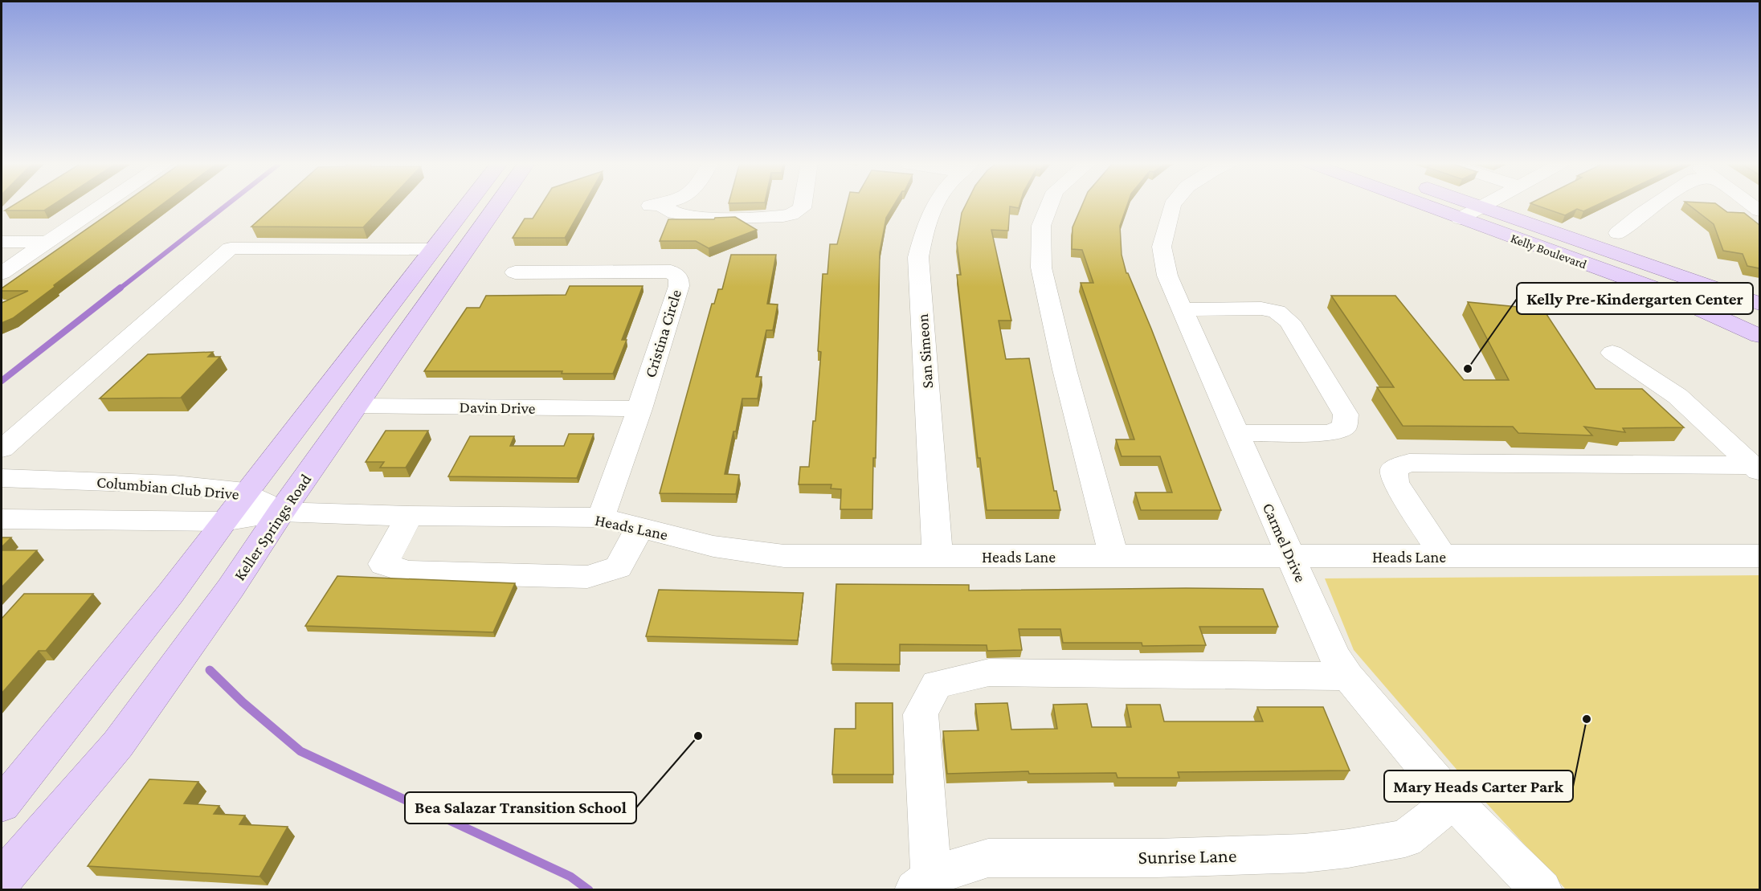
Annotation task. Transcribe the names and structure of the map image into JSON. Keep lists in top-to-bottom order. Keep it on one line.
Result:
{"streets":{"main road":["Kelly Boulevard","Keller Springs Road"],"street":["Cristina Circle","San Simeon","Davin Drive","Columbian Club Drive","Heads Lane","Carmel Drive","Sunrise Lane"]},"crossings":[["Cristina Circle","Davin Drive"],["Cristina Circle","Heads Lane"],["San Simeon","Heads Lane"],["Davin Drive","Keller Springs Road"],["Columbian Club Drive","Keller Springs Road"],["Columbian Club Drive","Heads Lane"],["Keller Springs Road","Heads Lane"],["Heads Lane","Carmel Drive"],["Carmel Drive","Sunrise Lane"]],"places":["Kelly Pre-Kindergarten Center","Mary Heads Carter Park","Bea Salazar Transition School"]}
